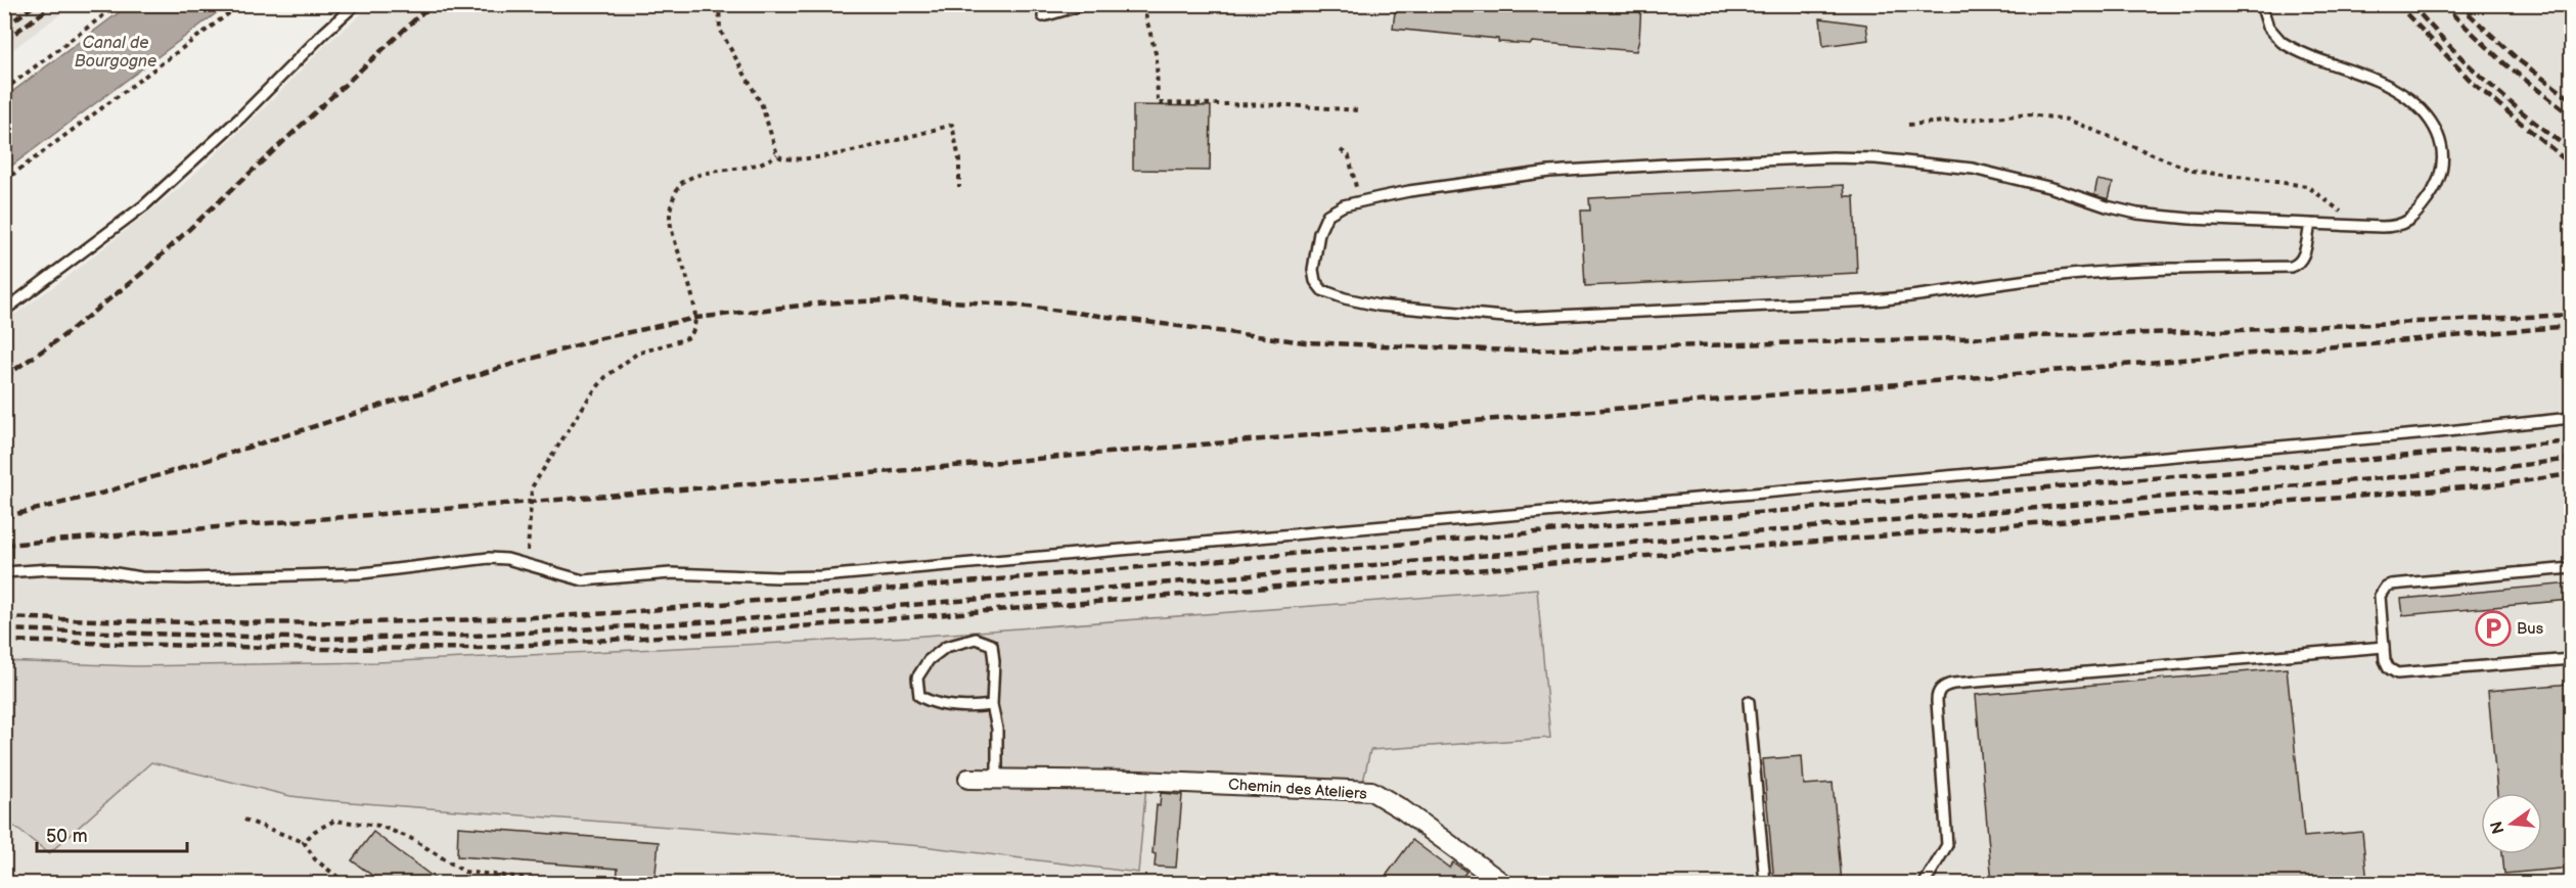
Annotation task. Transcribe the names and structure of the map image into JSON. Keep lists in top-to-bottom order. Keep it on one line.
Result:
{"streets":{"street":["Chemin des Ateliers"]},"water":["Canal de Bourgogne"],"places":{"parking":["Bus"]},"scale_bar":"50 m","north":"left"}
